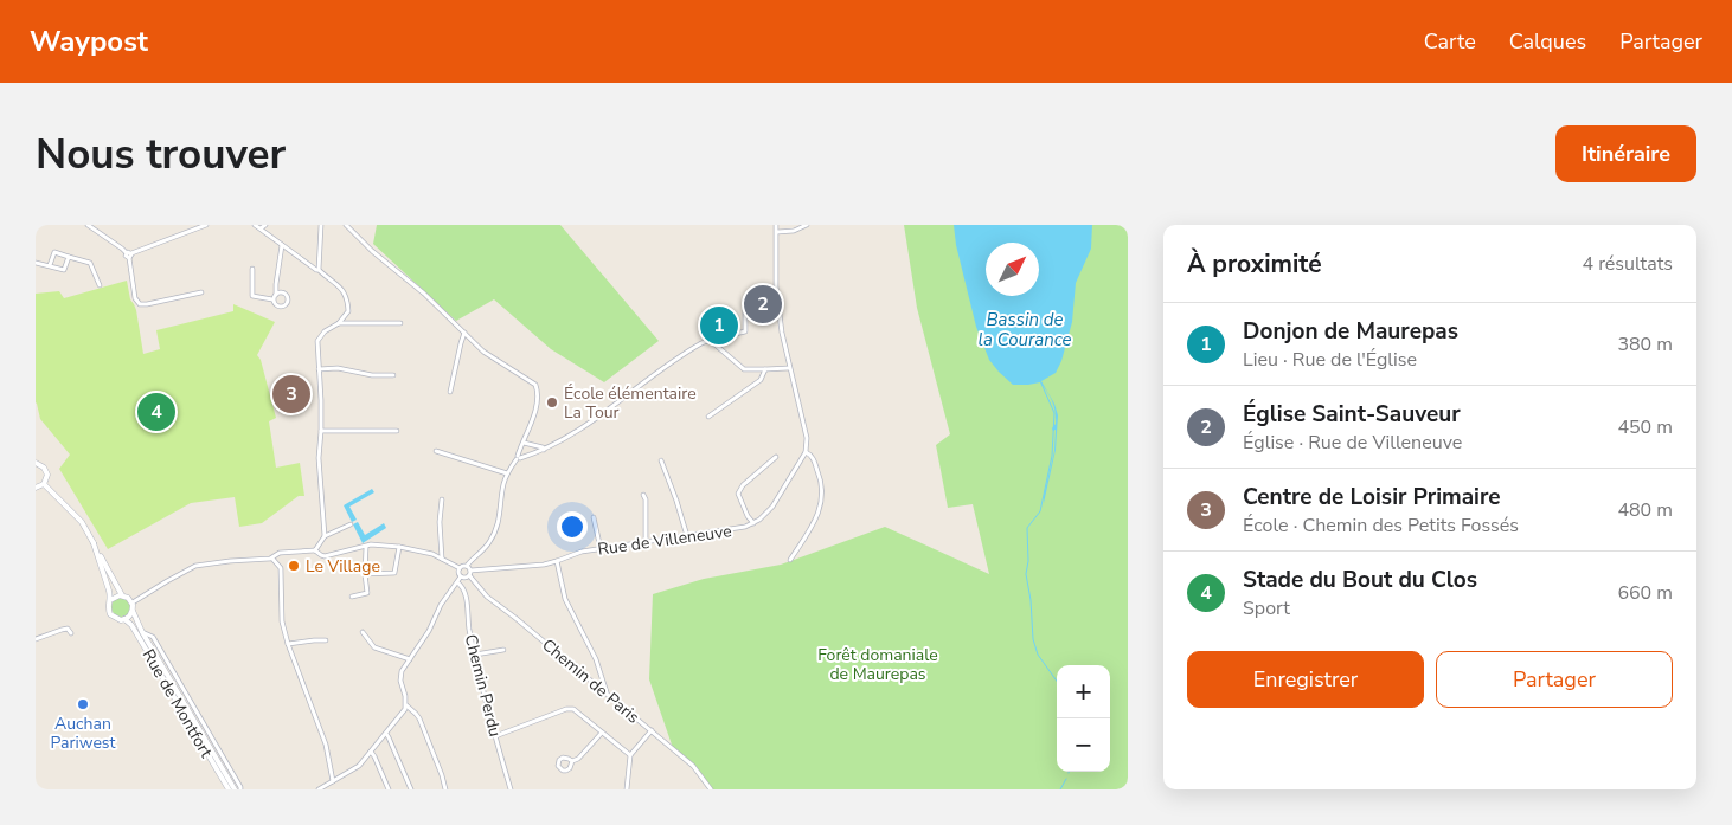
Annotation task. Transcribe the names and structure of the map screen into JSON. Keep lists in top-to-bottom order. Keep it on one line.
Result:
{"streets":{"street":["Rue de Villeneuve","Chemin de Paris","Chemin Perdu","Rue de Montfort"]},"crossings":[["Rue de Villeneuve","Chemin de Paris"]],"water":["Bassin de la Courance"],"parks":["Forêt domaniale de Maurepas"],"places":["École élémentaire La Tour","Le Village","Auchan Pariwest"],"north":"top right","page":{"header":"Waypost","nav":["Carte","Calques","Partager"],"buttons":["Itinéraire",["Enregistrer","Partager"]],"title":"Nous trouver","heading":["À proximité","4 résultats"],"pins":["2","1","3","4"],"list":[{"mark":"1","name":"Donjon de Maurepas","note":"Lieu · Rue de l'Église","value":"380 m"},{"mark":"2","name":"Église Saint-Sauveur","note":"Église · Rue de Villeneuve","value":"450 m"},{"mark":"3","name":"Centre de Loisir Primaire","note":"École · Chemin des Petits Fossés","value":"480 m"},{"mark":"4","name":"Stade du Bout du Clos","note":"Sport","value":"660 m"}],"map_buttons":["+","−"]}}
